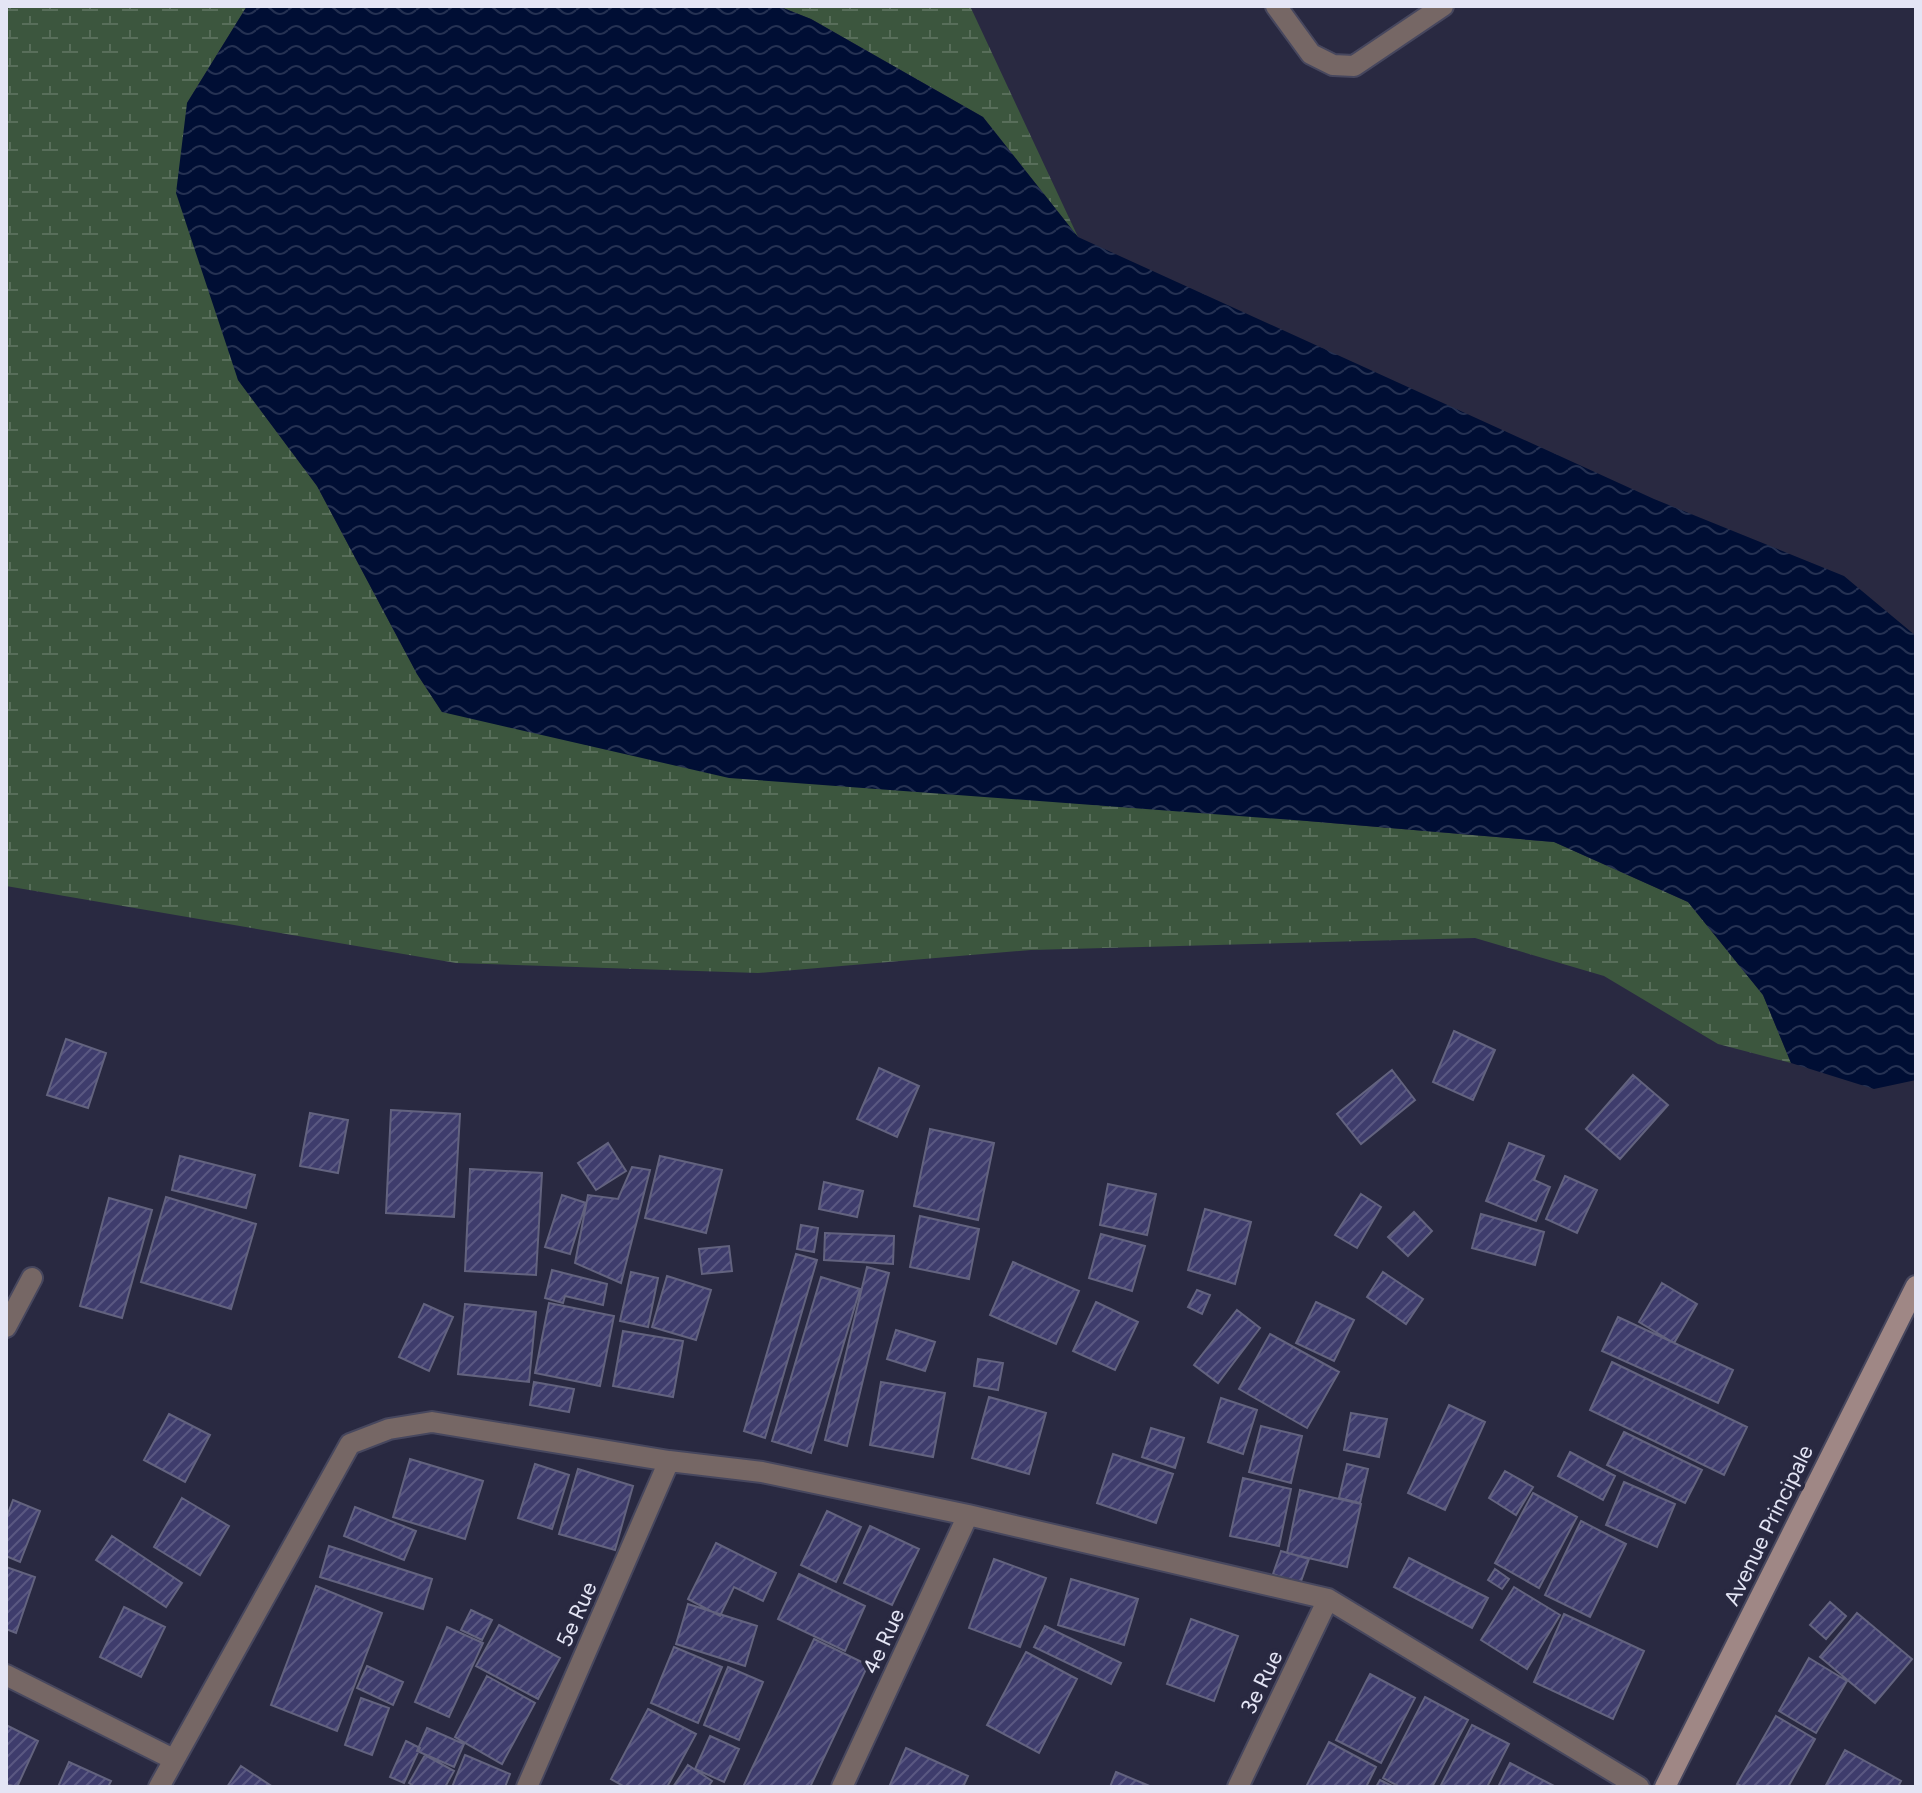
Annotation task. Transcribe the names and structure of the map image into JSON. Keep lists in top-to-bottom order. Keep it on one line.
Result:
{"streets":{"street":["Avenue Principale","5e Rue","4e Rue","3e Rue"]}}
